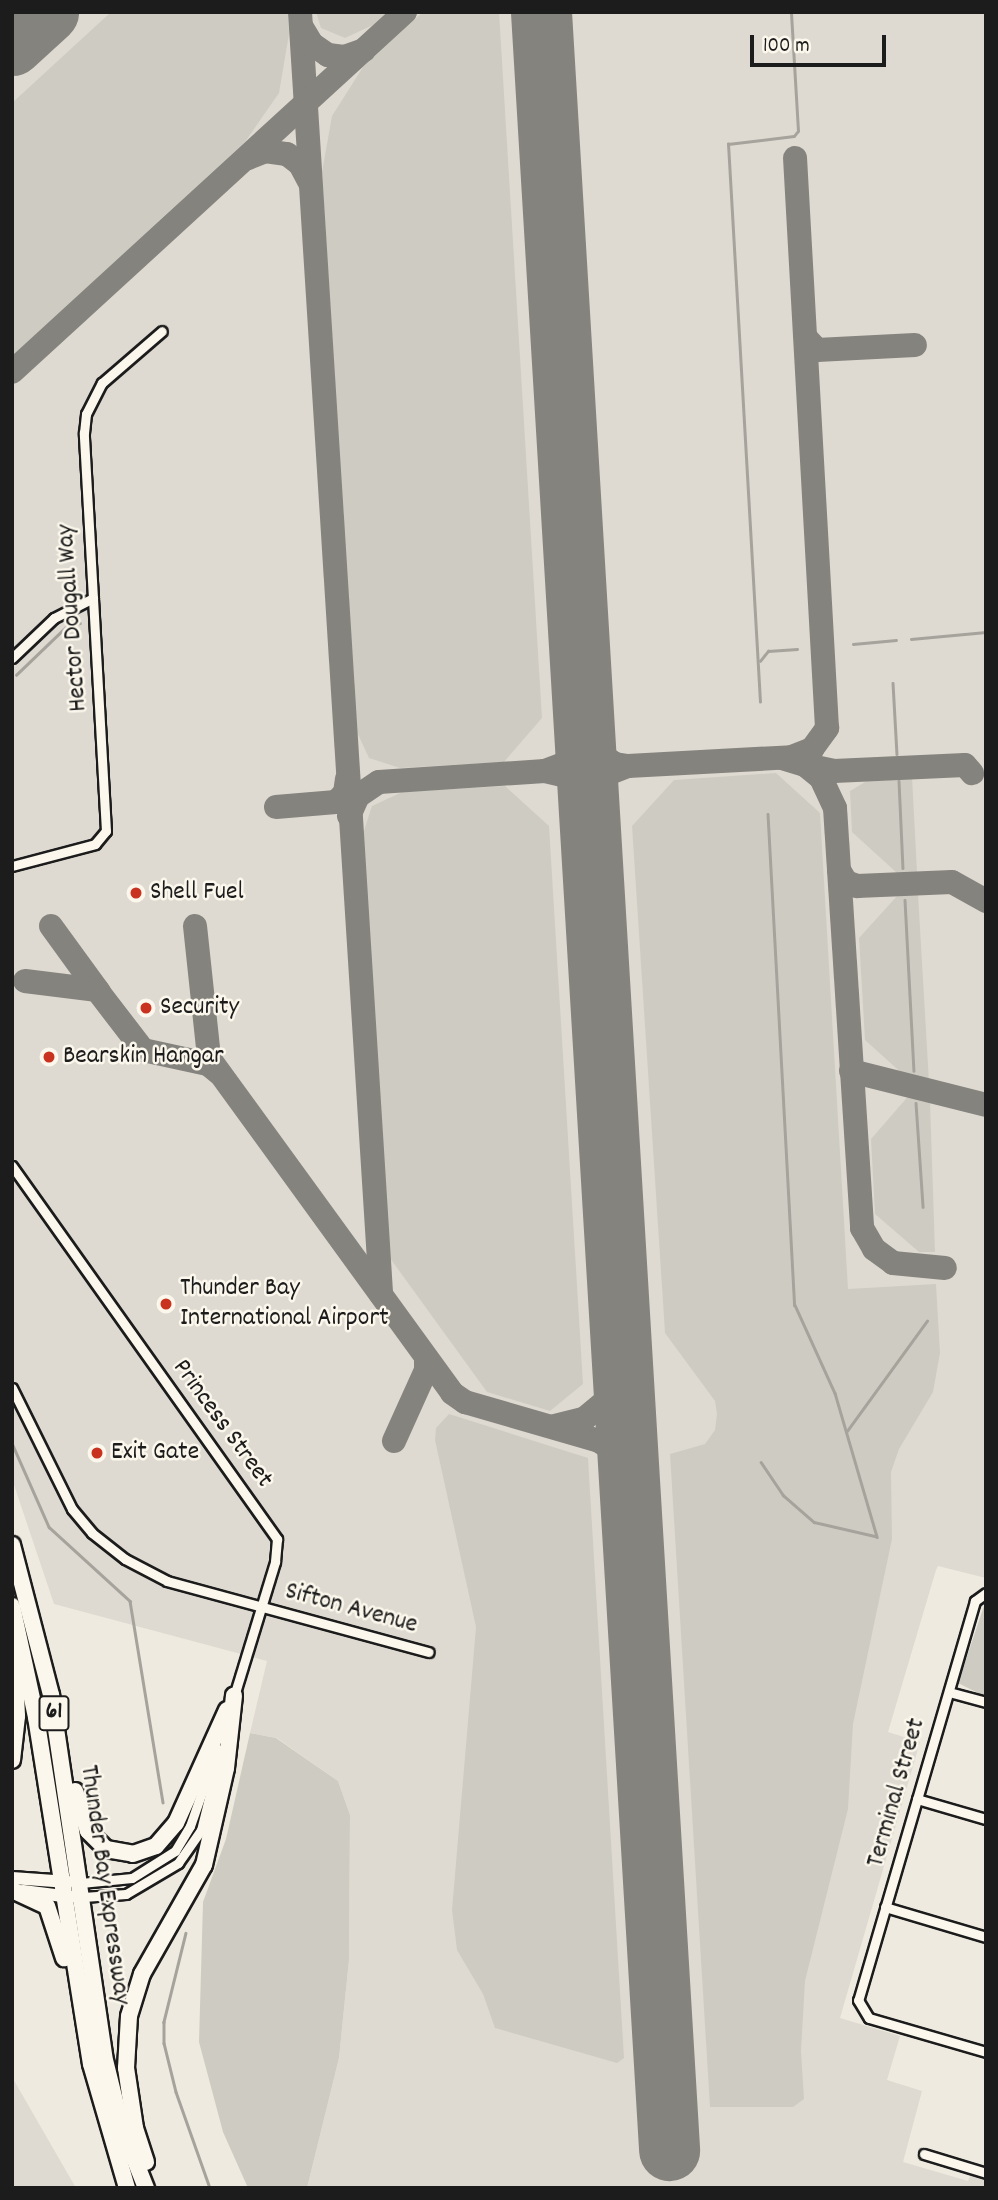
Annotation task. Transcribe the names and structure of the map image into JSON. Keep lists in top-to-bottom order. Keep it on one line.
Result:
{"streets":{"highway":["61","Thunder Bay Expressway"],"street":["Hector Dougall Way","Princess Street","Sifton Avenue","Terminal Street"]},"crossings":[["Princess Street","Sifton Avenue"],["Princess Street","Thunder Bay Expressway"]],"places":["Shell Fuel","Security","Bearskin Hangar","Thunder Bay International Airport","Exit Gate"],"scale_bar":"100 m"}
